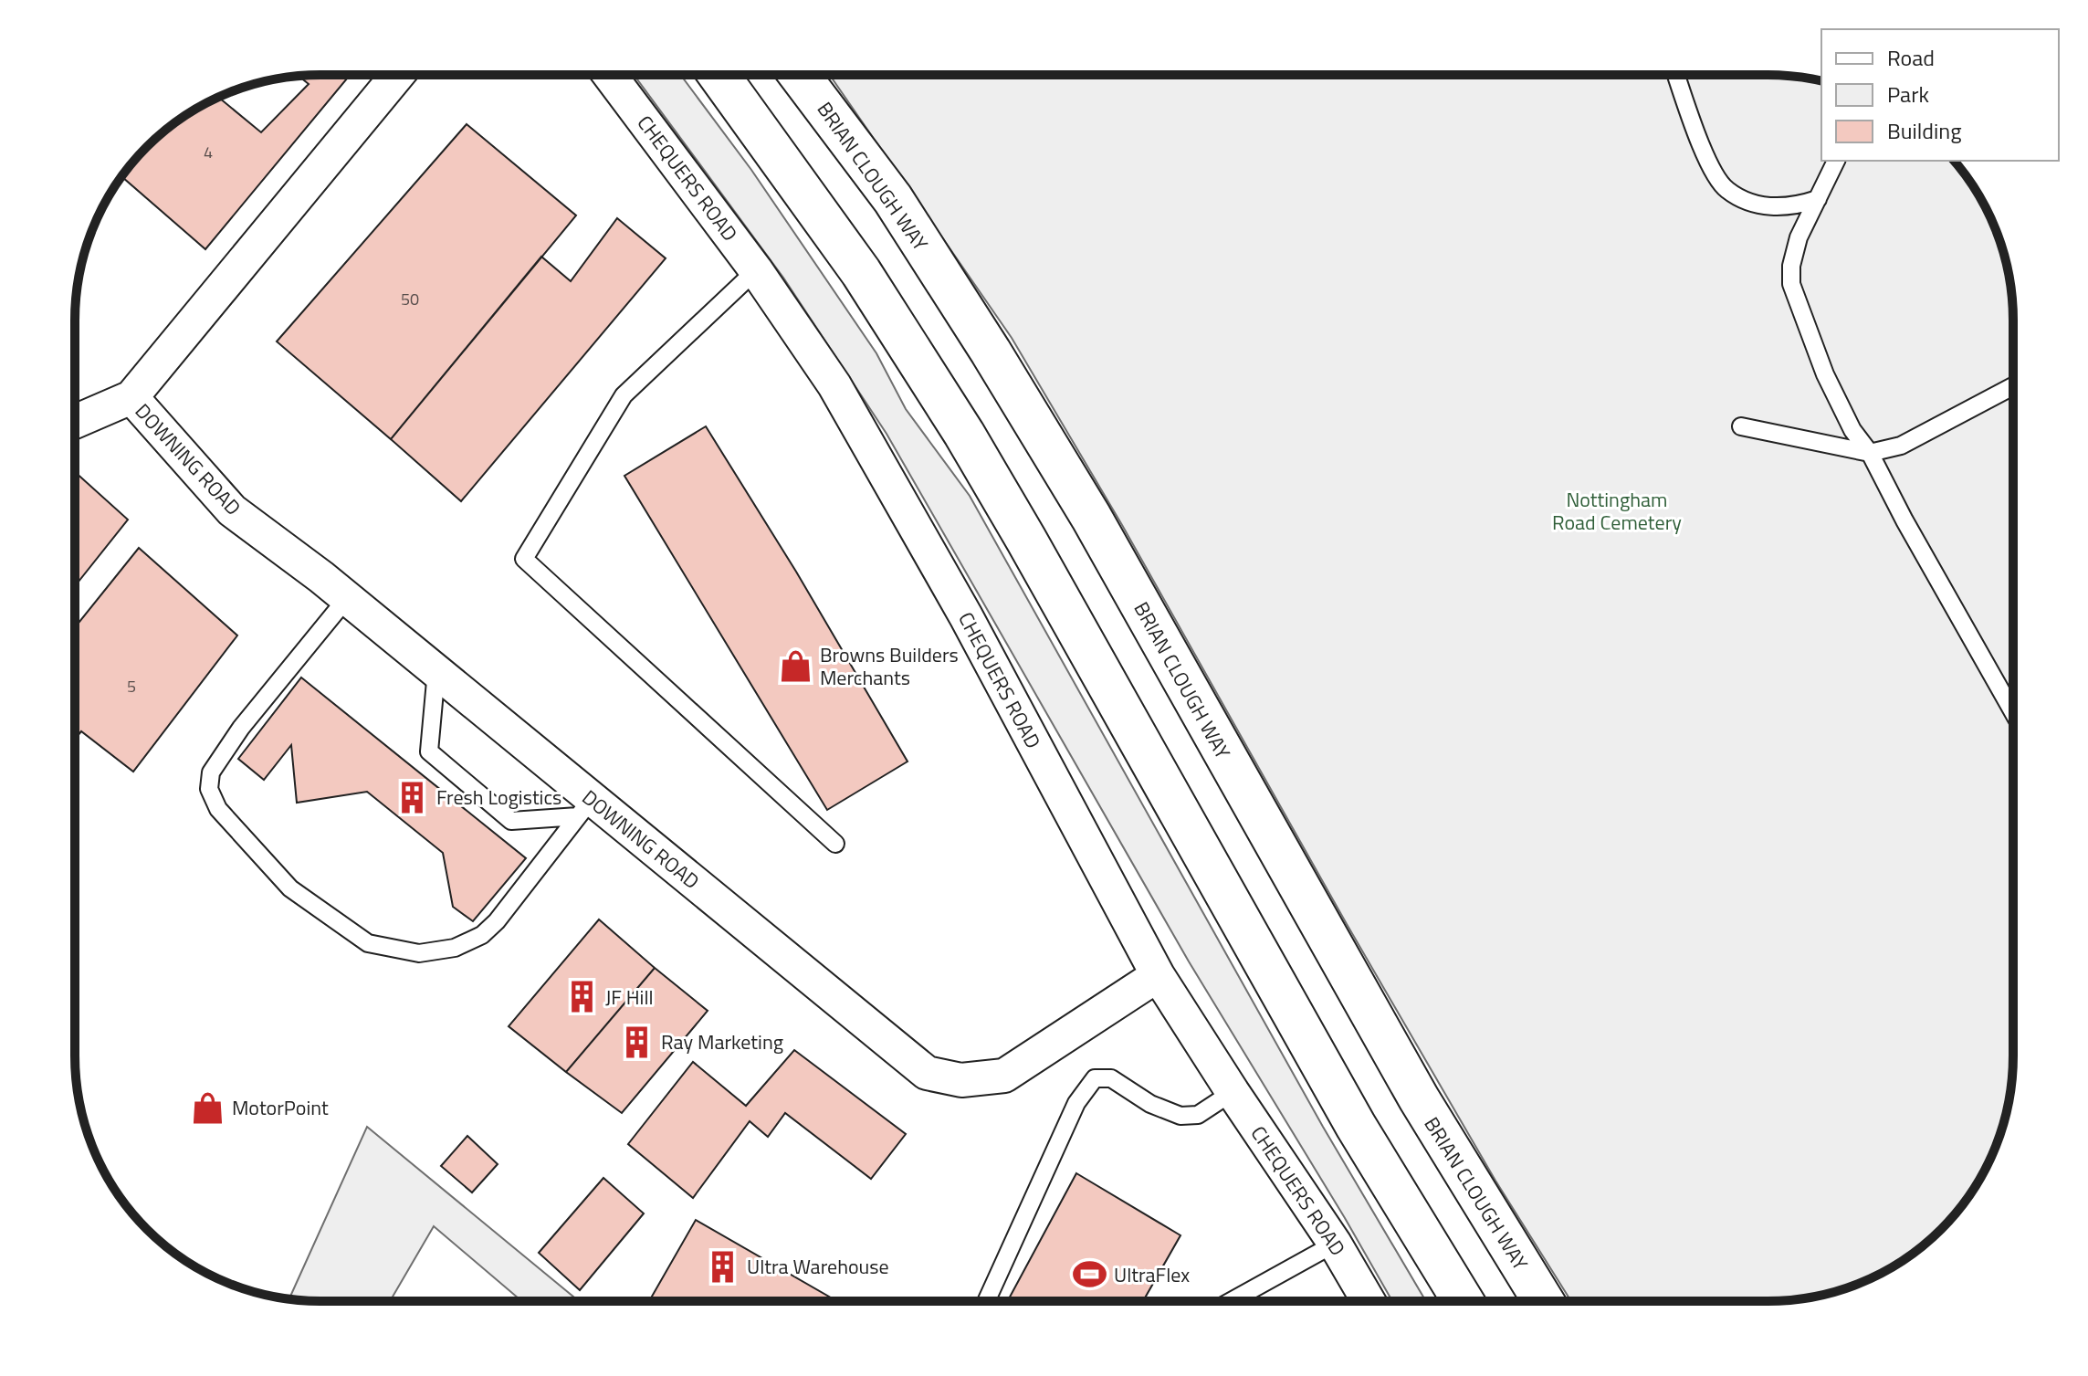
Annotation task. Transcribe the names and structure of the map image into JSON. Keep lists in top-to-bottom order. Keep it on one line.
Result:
{"streets":{"highway":["BRIAN CLOUGH WAY"],"street":["CHEQUERS ROAD","DOWNING ROAD"]},"crossings":[["CHEQUERS ROAD","DOWNING ROAD"]],"parks":["Nottingham Road Cemetery"],"places":{"shop":["Browns Builders Merchants","MotorPoint"],"building":["Fresh Logistics","JF Hill","Ray Marketing","Ultra Warehouse"],"sports":["UltraFlex"]},"house_numbers":["4","50","5"],"legend":["Road","Park","Building"]}
